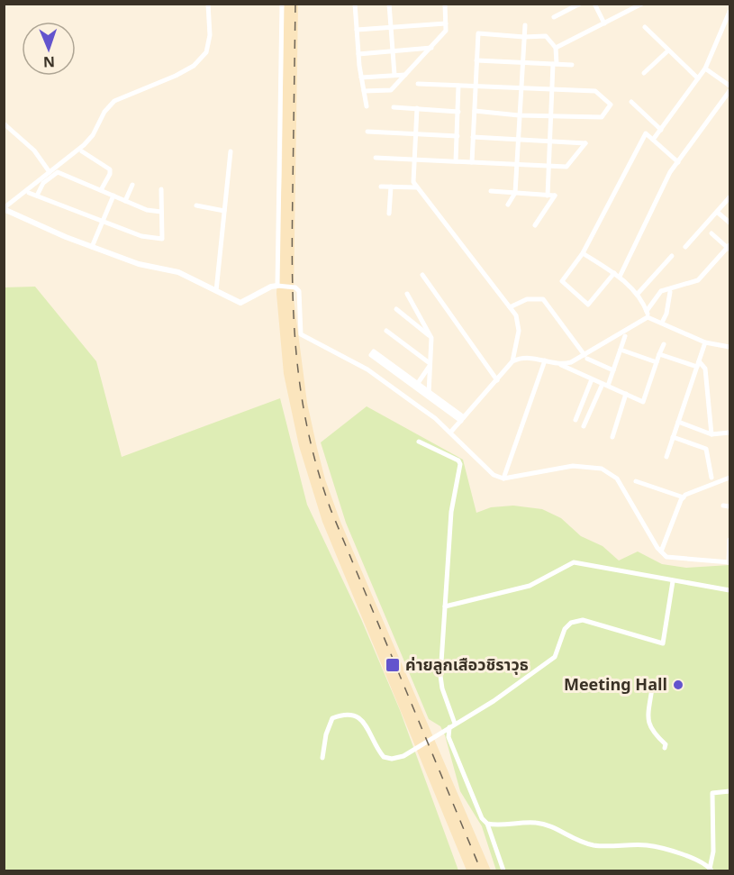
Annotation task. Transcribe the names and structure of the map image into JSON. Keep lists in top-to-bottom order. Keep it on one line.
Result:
{"places":{"transit":["ค่ายลูกเสือวชิราวุธ"],"other":["Meeting Hall"]},"north":"bottom"}
